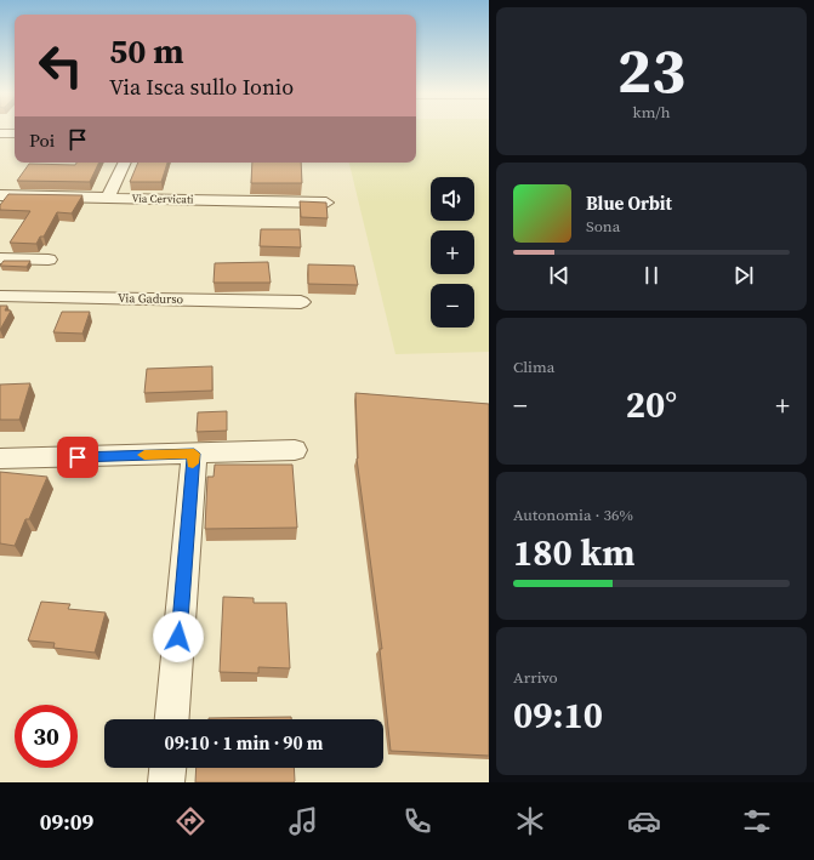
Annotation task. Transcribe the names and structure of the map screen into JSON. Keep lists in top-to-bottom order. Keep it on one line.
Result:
{"streets":{"street":["Via Cervicati","Via Gadurso"]},"page":{"tile":[["23","km/h"],"Clima",["Autonomia · 36%","180 km"],["Arrivo","09:10"]],"turn":["50 m","Via Isca sullo Ionio"],"then":"Poi","map_buttons":["+","−"],"song":["Blue Orbit","Sona"],"heat":["−","20°","+"],"limit":"30","trip":"09:10 · 1 min · 90 m","tabs":"09:09"}}
